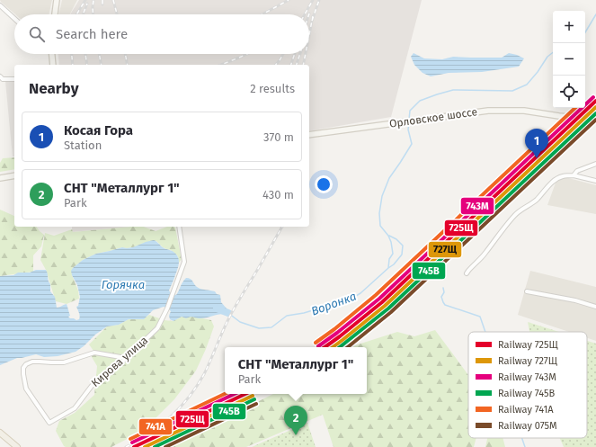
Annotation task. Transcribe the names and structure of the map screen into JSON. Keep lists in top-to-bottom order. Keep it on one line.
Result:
{"streets":{"main road":["Орловское шоссе"],"street":["Кирова улица"]},"water":["Горячка","Воронка"],"lines":["rail line 743М","rail line 725Щ","rail line 727Щ","rail line 741А","rail line 745В","rail line 075М"],"legend":["Railway 725Щ","Railway 727Щ","Railway 743М","Railway 745В","Railway 741А","Railway 075М"],"page":{"map_buttons":["+","−"],"search":"Search here","heading":["Nearby","2 results"],"list":[{"mark":"1","name":"Косая Гора","note":"Station","value":"370 m"},{"mark":"2","name":"СНТ \"Металлург 1\"","note":"Park","value":"430 m"}],"pins":["1","2"],"popup":["СНТ \"Металлург 1\"","Park"]}}
